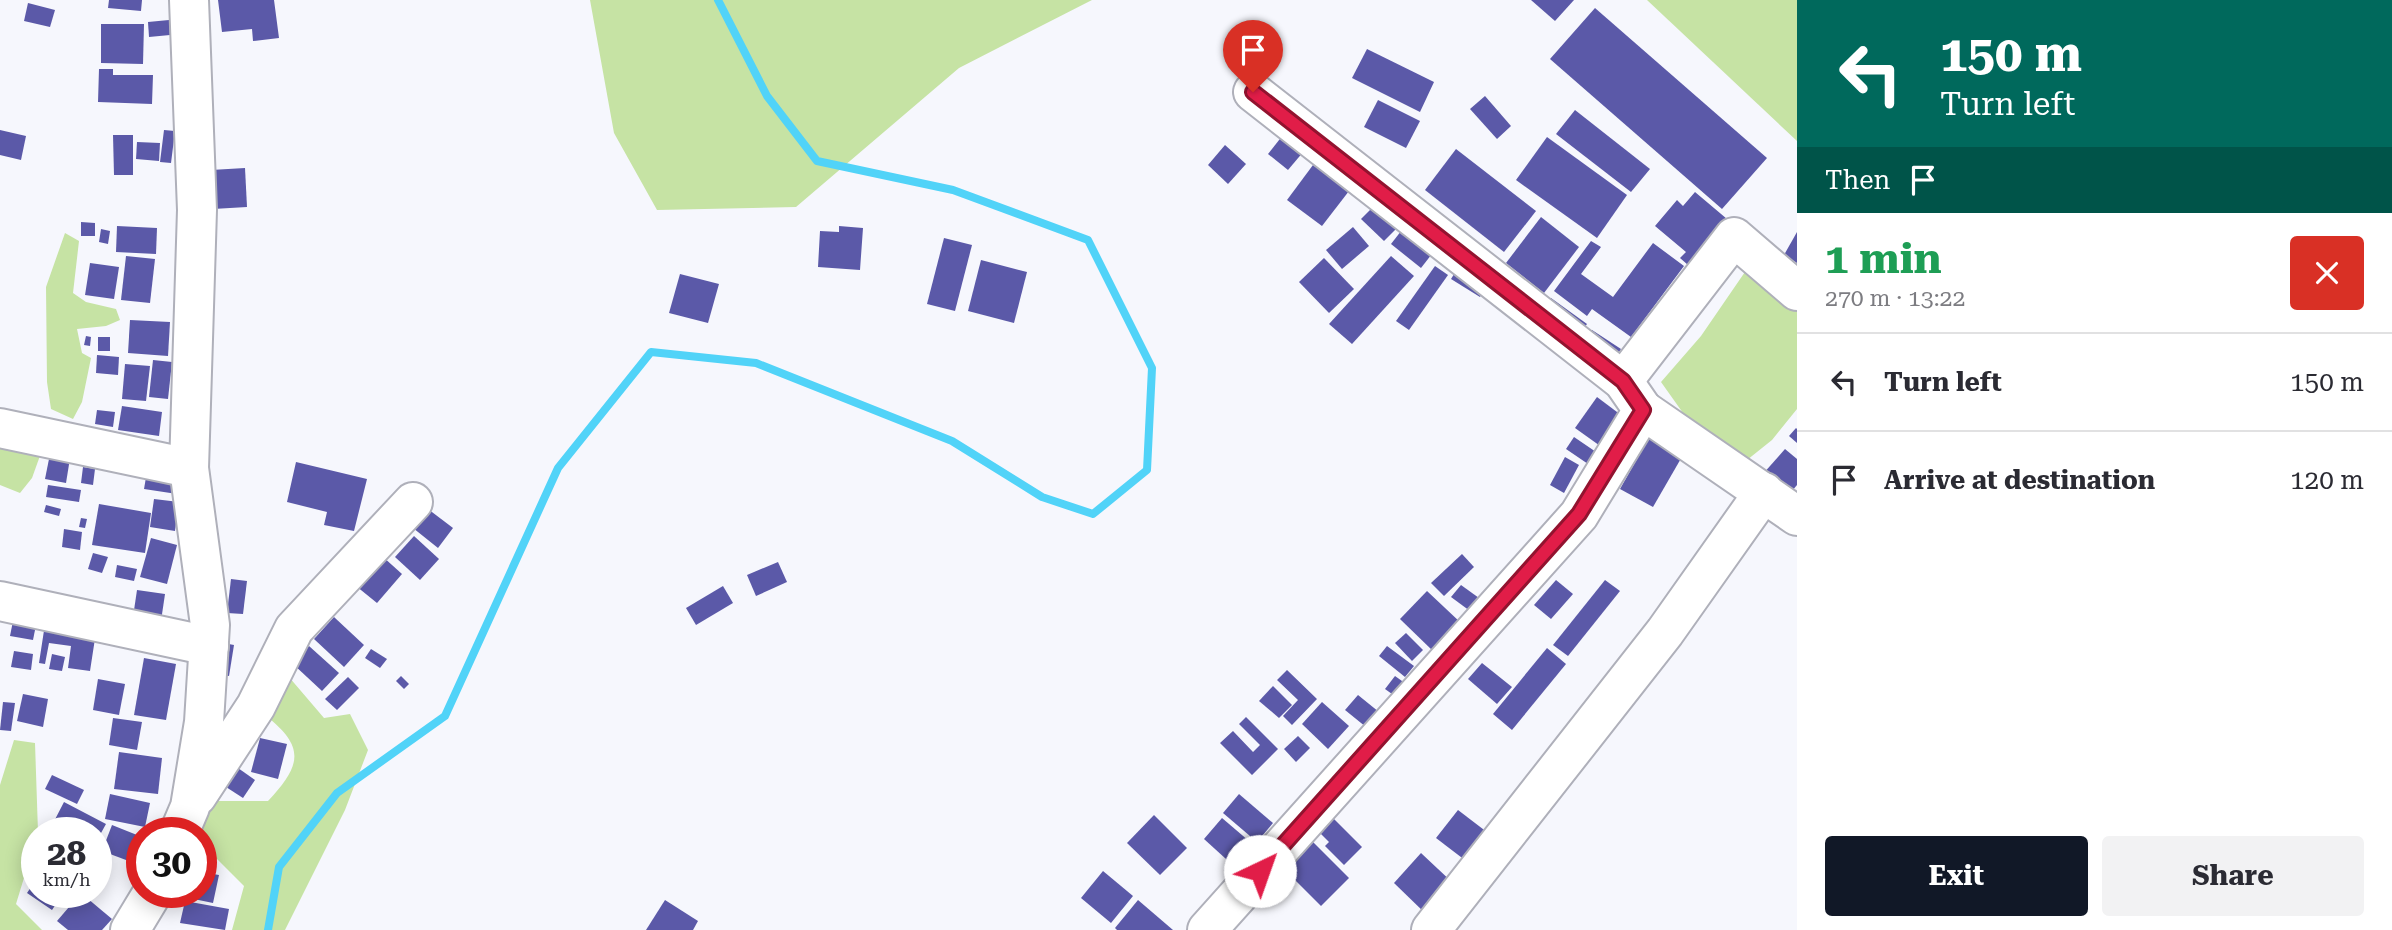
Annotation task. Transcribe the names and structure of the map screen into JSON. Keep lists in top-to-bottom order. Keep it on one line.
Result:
{"page":{"turn":["150 m","Turn left"],"then":"Then","heading":["1 min","270 m · 13:22"],"list":[{"name":"Turn left","value":"150 m"},{"name":"Arrive at destination","value":"120 m"}],"speed":"28 km/h","limit":"30","buttons":["Exit","Share"]}}
